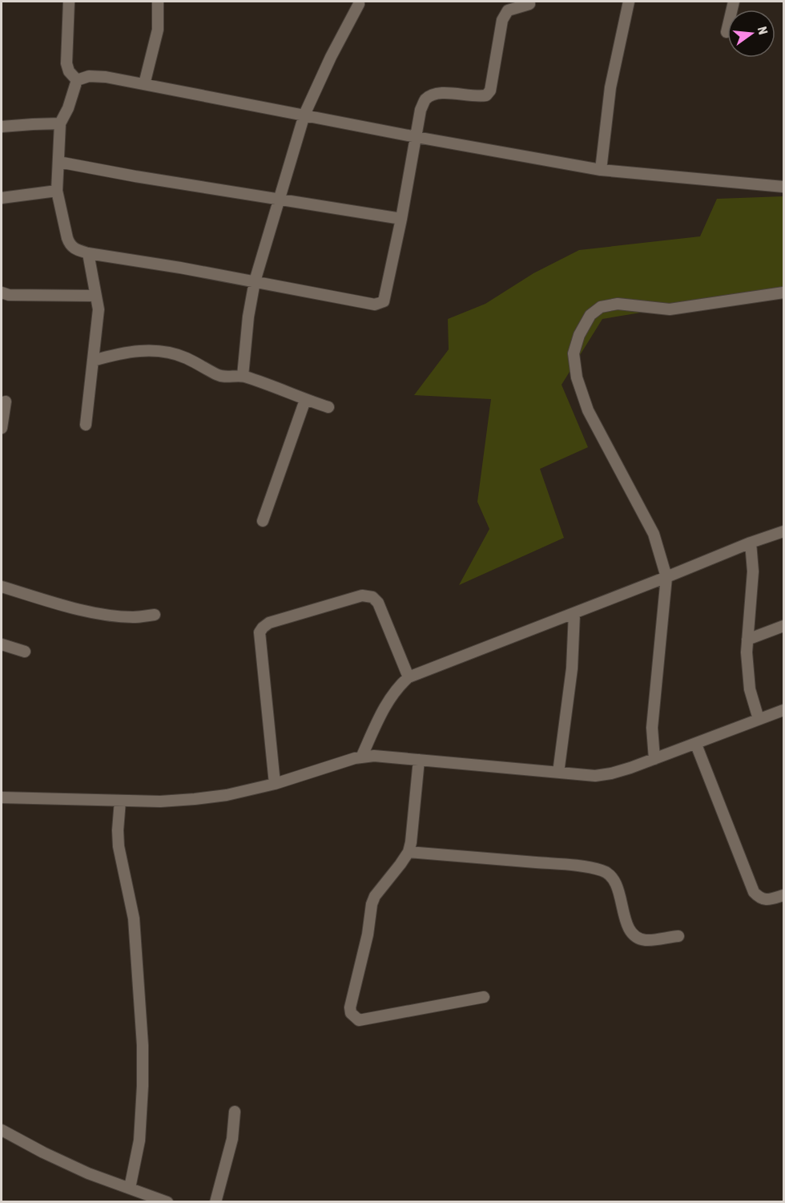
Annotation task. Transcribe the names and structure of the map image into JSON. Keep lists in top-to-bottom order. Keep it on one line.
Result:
{"north":"right"}
